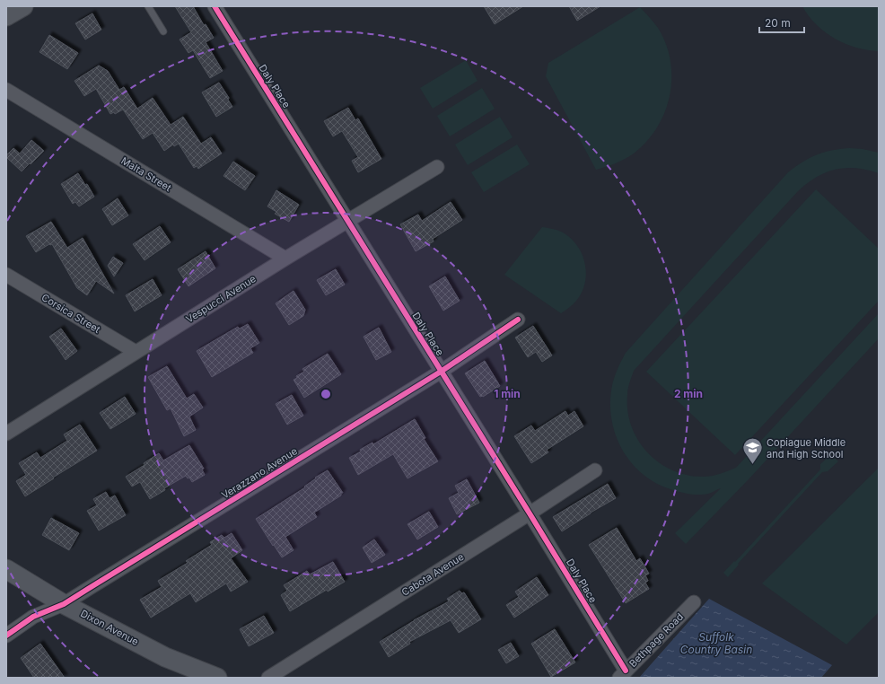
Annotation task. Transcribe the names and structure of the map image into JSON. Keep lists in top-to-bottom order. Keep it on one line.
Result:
{"streets":{"main road":["Dixon Avenue"],"street":["Daly Place","Malta Street","Vespucci Avenue","Corsica Street","Verazzano Avenue","Cabota Avenue","Bethpage Road"]},"crossings":[["Daly Place","Vespucci Avenue"],["Daly Place","Verazzano Avenue"],["Daly Place","Cabota Avenue"],["Daly Place","Bethpage Road"],["Malta Street","Vespucci Avenue"],["Vespucci Avenue","Corsica Street"],["Verazzano Avenue","Dixon Avenue"]],"water":["Suffolk Country Basin"],"places":{"school or university":["Copiague Middle and High School"]},"scale_bar":"20 m","rings":["1 min","2 min"]}
